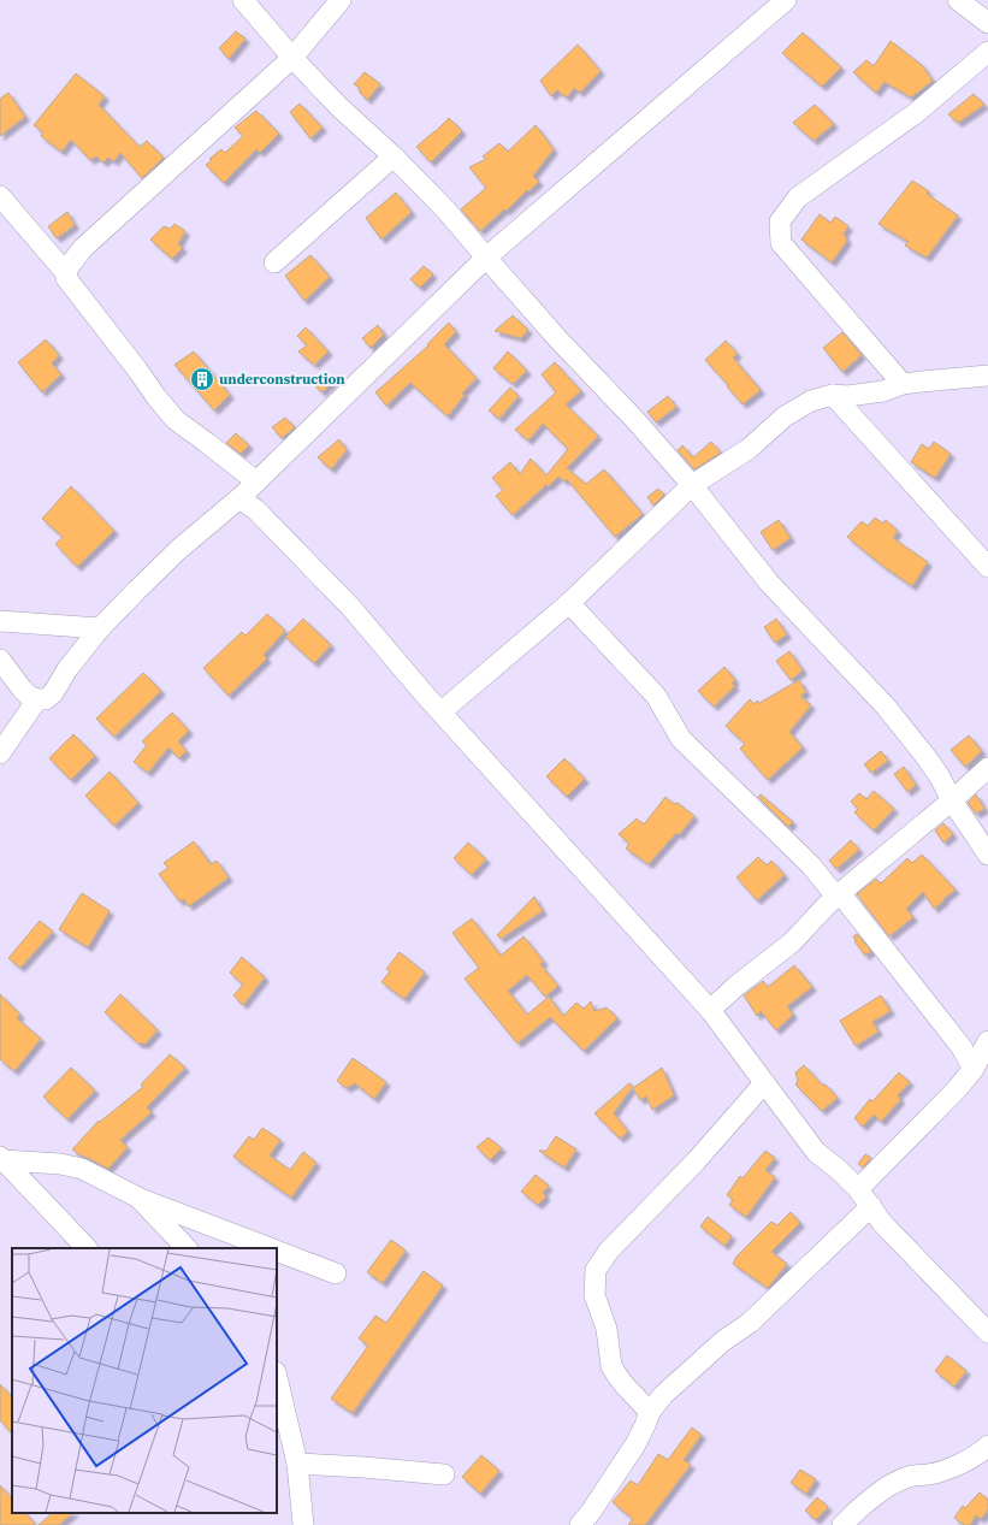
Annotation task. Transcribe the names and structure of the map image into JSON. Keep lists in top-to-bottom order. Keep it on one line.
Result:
{"places":{"building":["underconstruction"]}}
